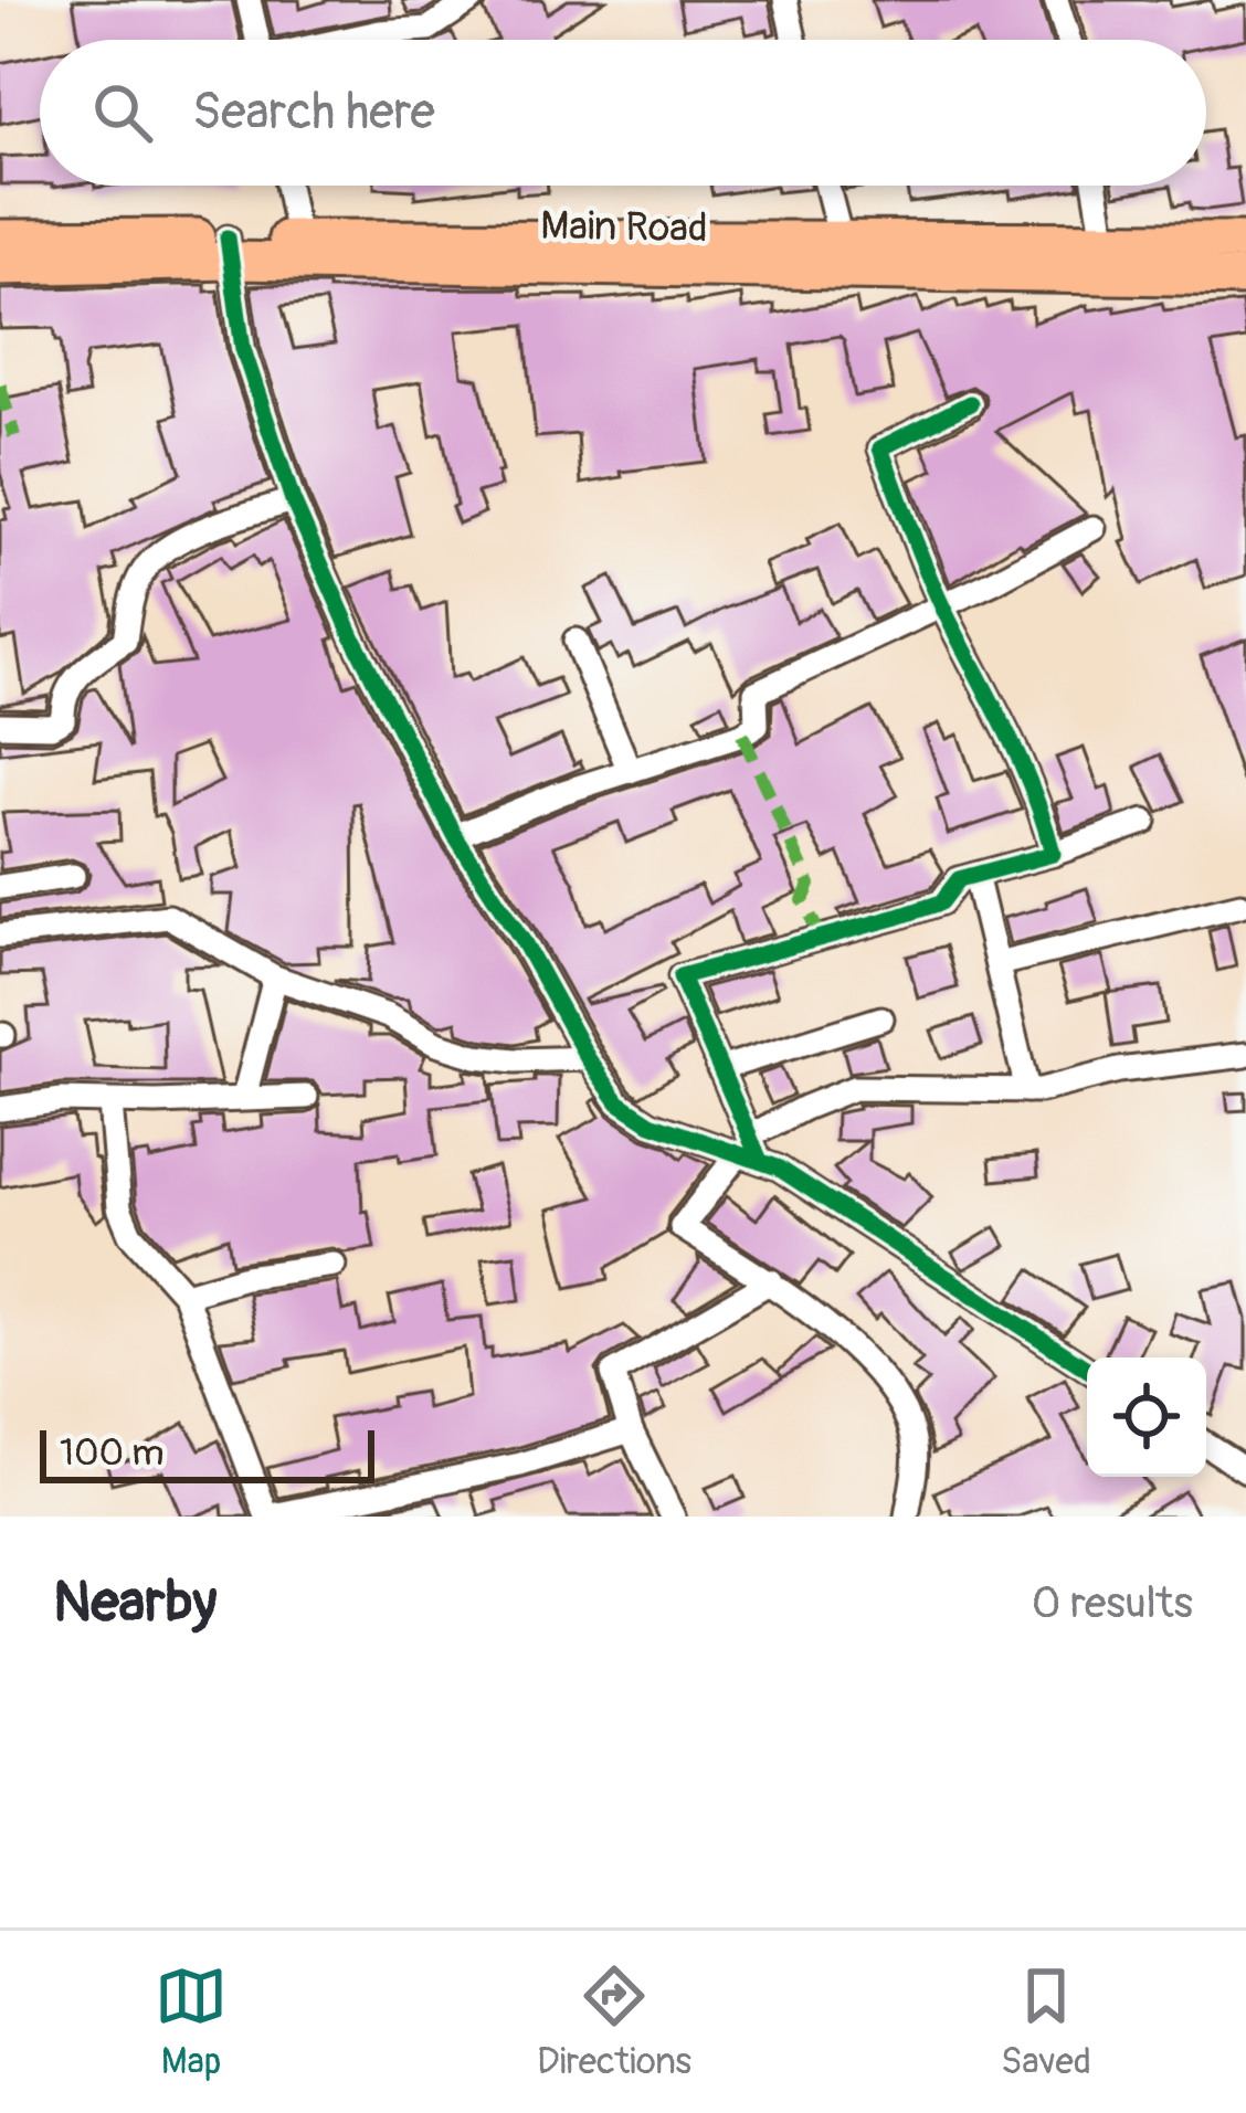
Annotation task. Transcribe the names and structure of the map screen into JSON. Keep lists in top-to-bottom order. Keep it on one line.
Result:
{"streets":{"main road":["Main Road"]},"scale_bar":"100 m","page":{"search":"Search here","scale":"100 m","heading":["Nearby","0 results"],"nav":["Map","Directions","Saved"]}}
